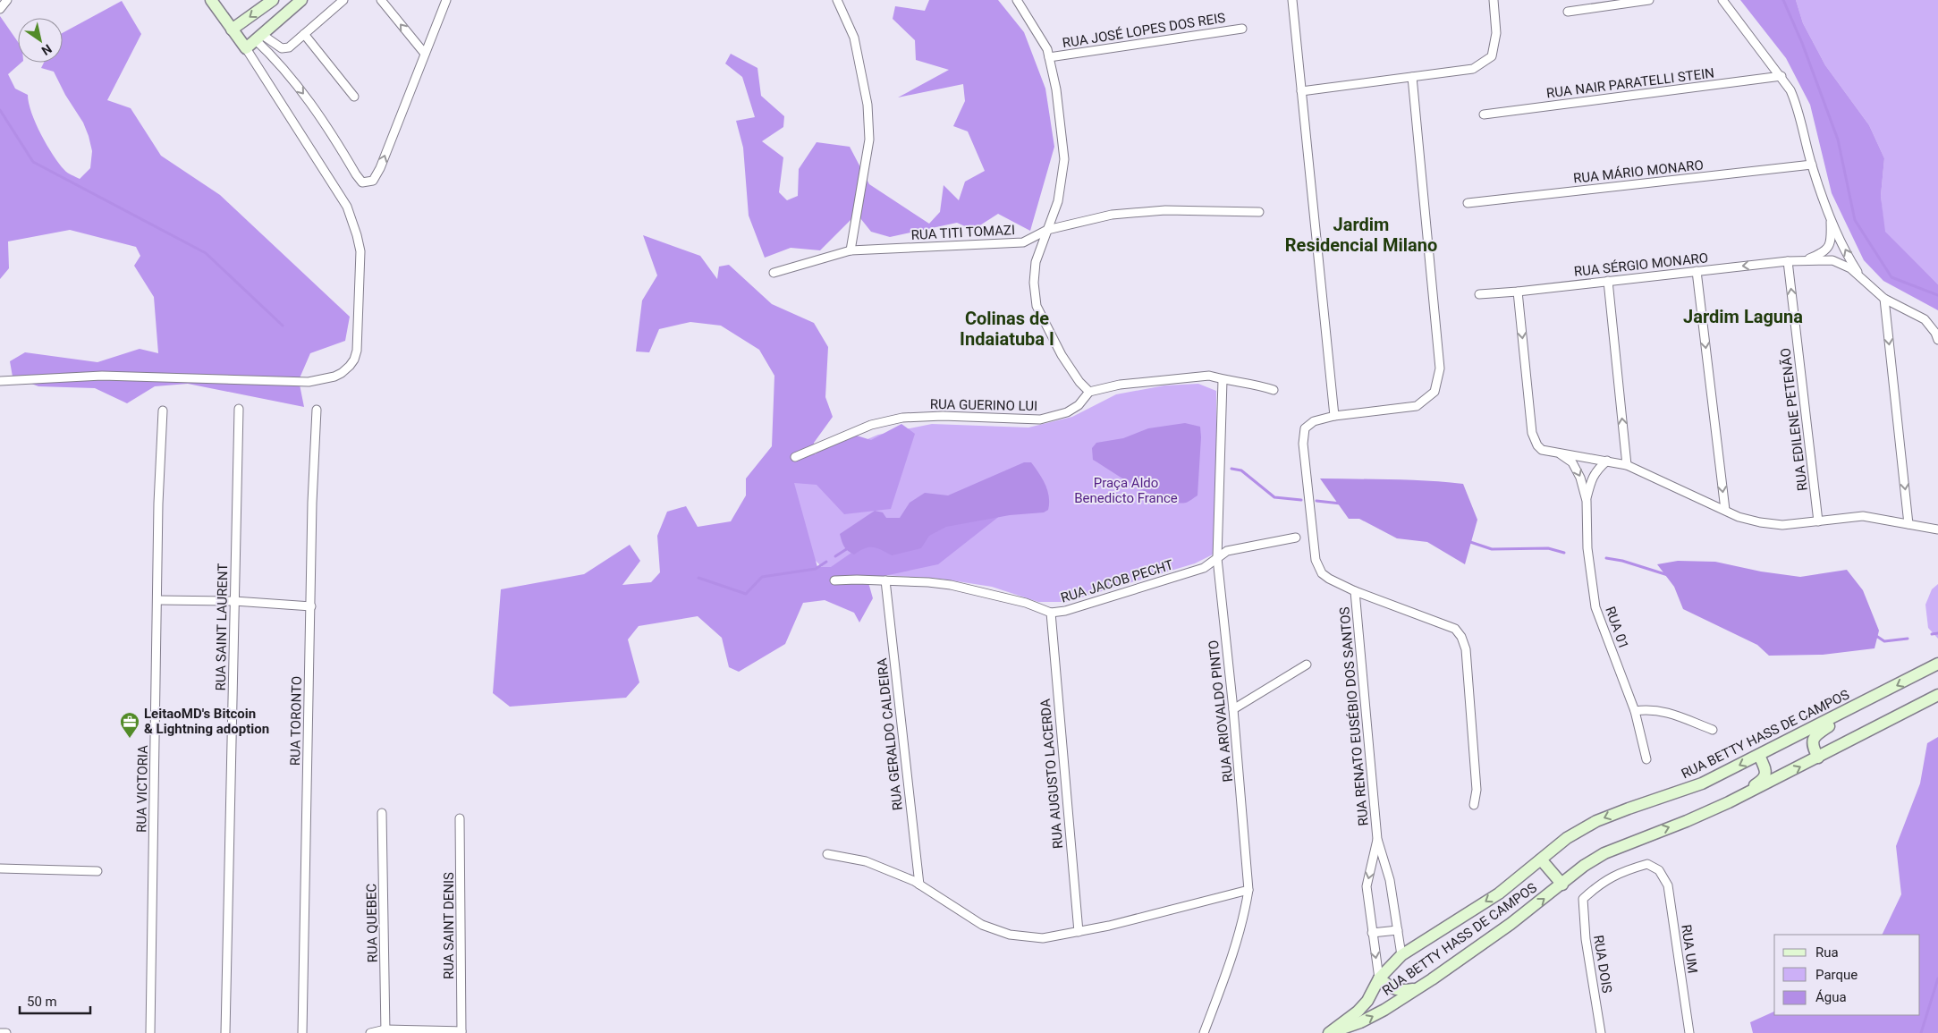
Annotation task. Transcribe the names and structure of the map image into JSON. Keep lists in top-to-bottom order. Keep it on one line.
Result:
{"streets":{"street":["RUA JOSÉ LOPES DOS REIS","RUA NAIR PARATELLI STEIN","RUA MÁRIO MONARO","RUA TITI TOMAZI","RUA SÉRGIO MONARO","RUA GUERINO LUI","RUA EDILENE PETENÃO","RUA JACOB PECHT","RUA SAINT LAURENT","RUA 01","RUA ARIOVALDO PINTO","RUA RENATO EUSÉBIO DOS SANTOS","RUA TORONTO","RUA GERALDO CALDEIRA","RUA BETTY HASS DE CAMPOS","RUA AUGUSTO LACERDA","RUA VICTORIA","RUA QUEBEC","RUA SAINT DENIS","RUA UM","RUA DOIS"]},"crossings":[["RUA SÉRGIO MONARO","RUA EDILENE PETENÃO"],["RUA JACOB PECHT","RUA ARIOVALDO PINTO"],["RUA JACOB PECHT","RUA GERALDO CALDEIRA"],["RUA JACOB PECHT","RUA AUGUSTO LACERDA"],["RUA RENATO EUSÉBIO DOS SANTOS","RUA BETTY HASS DE CAMPOS"],["RUA UM","RUA DOIS"]],"one_way":["RUA EDILENE PETENÃO"],"districts":["Jardim Residencial Milano","Jardim Laguna","Colinas de Indaiatuba I"],"parks":["Praça Aldo Benedicto France"],"places":{"office":["LeitaoMD's Bitcoin & Lightning adoption"]},"legend":["Rua","Parque","Água"],"scale_bar":"50 m","north":"bottom right"}
